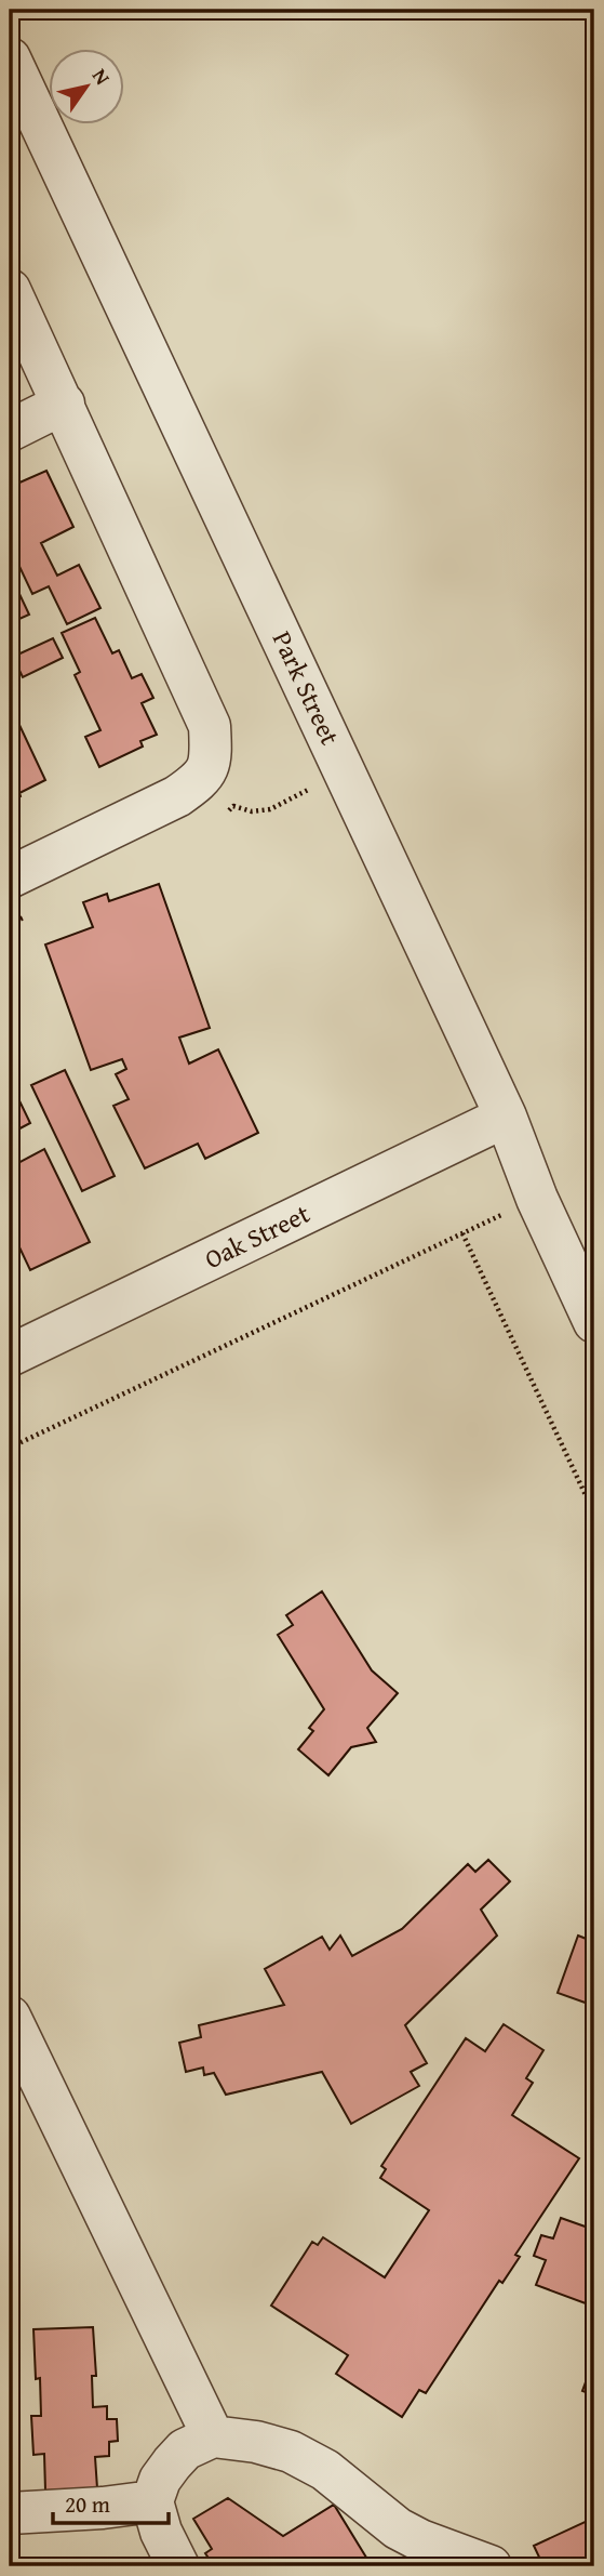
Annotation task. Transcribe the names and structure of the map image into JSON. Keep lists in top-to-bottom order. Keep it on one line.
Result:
{"streets":{"street":["Park Street","Oak Street"]},"crossings":[["Park Street","Oak Street"]],"scale_bar":"20 m","north":"top right"}
